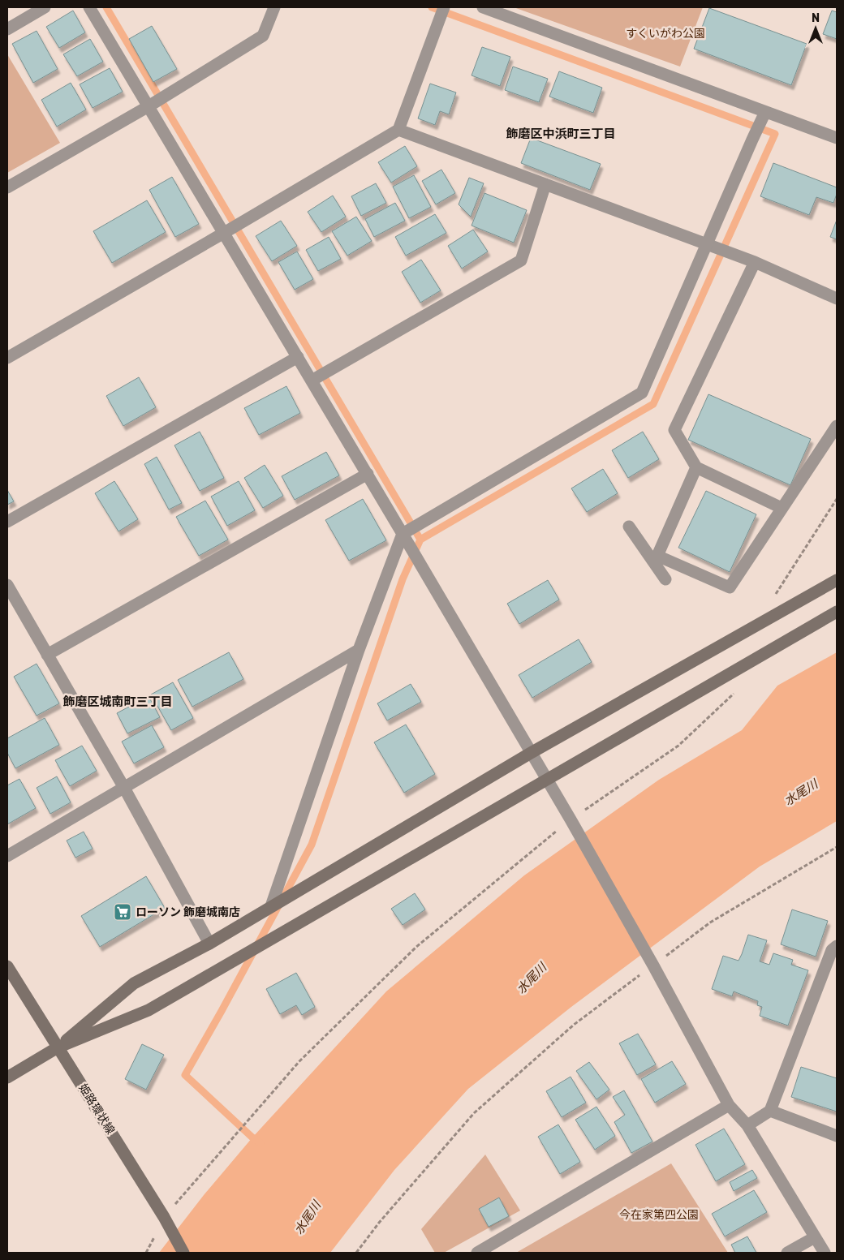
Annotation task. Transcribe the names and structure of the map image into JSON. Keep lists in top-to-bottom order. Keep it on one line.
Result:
{"streets":{"street":["姫路環状線"]},"districts":["飾磨区中浜町三丁目","飾磨区城南町三丁目"],"water":["水尾川"],"parks":["すくいがわ公園","今在家第四公園"],"places":{"supermarket":["ローソン 飾磨城南店"]},"north":"top"}
